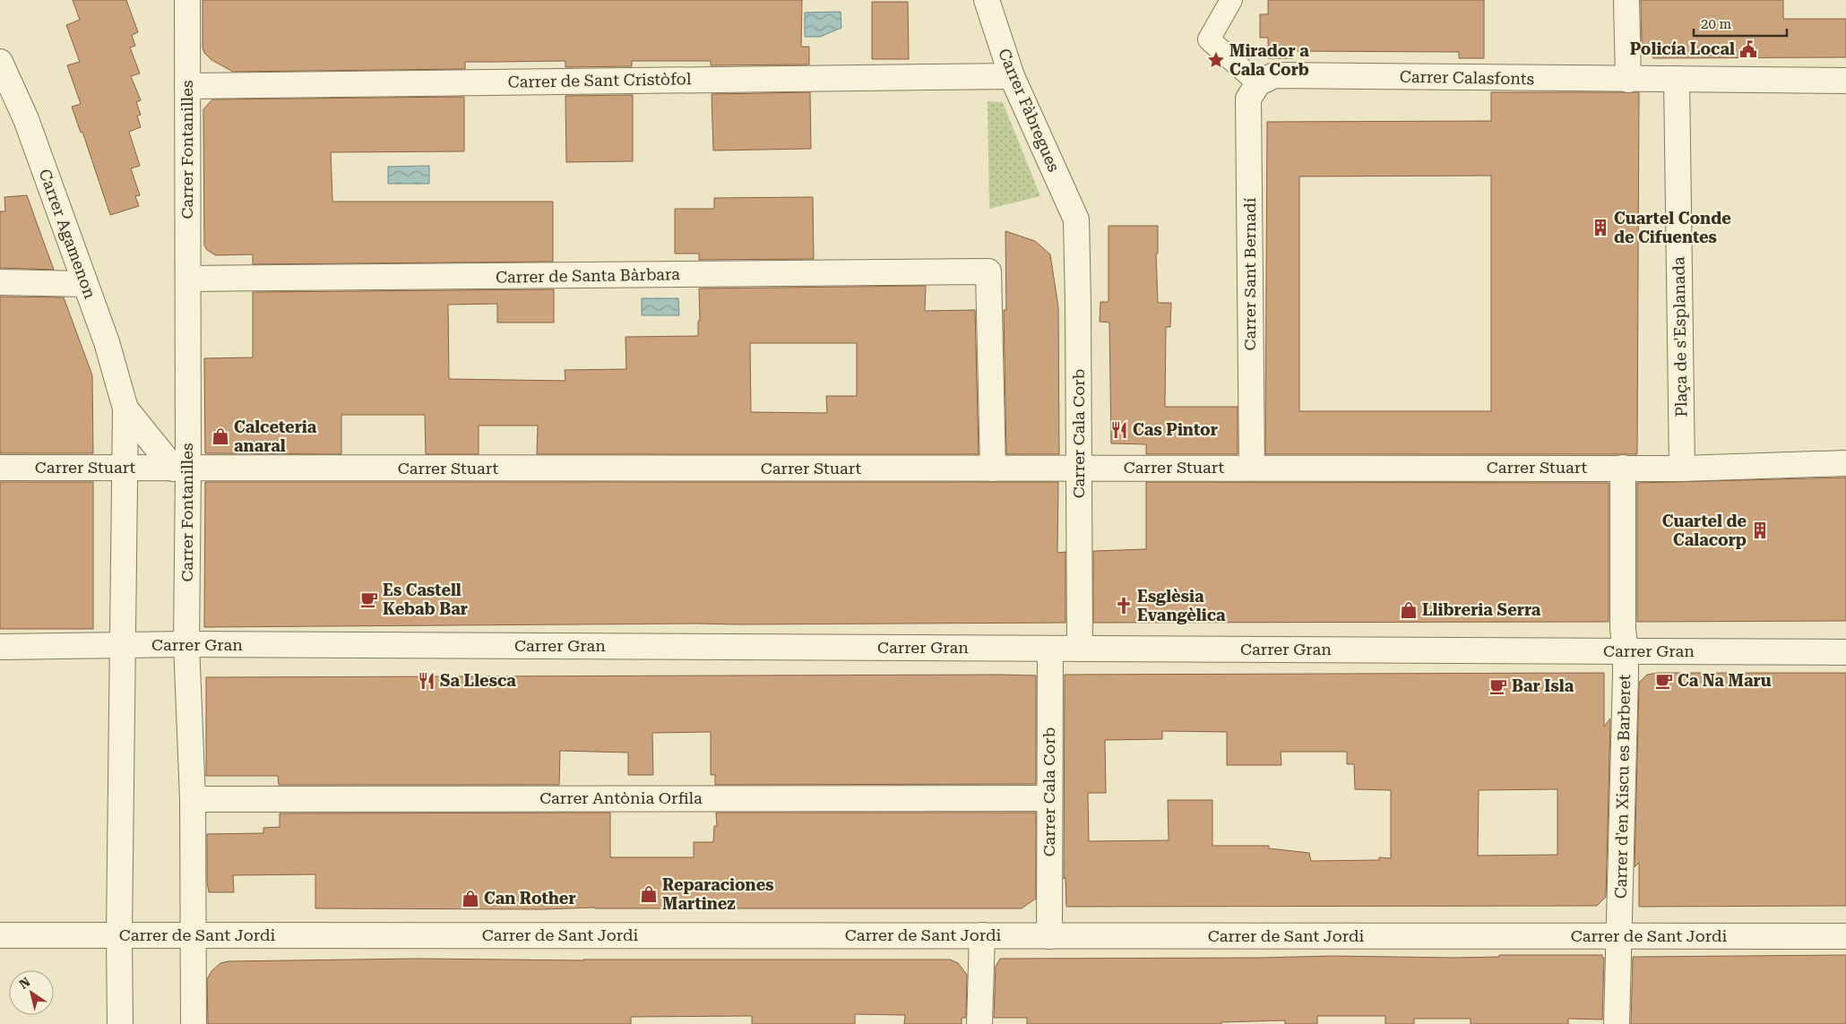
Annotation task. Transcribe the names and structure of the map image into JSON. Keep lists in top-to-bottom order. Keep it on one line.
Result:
{"streets":{"street":["Carrer Calasfonts","Carrer de Sant Cristòfol","Carrer Fàbregues","Carrer Fontanilles","Carrer Agamenon","Carrer Sant Bernadí","Carrer de Santa Bàrbara","Plaça de s'Esplanada","Carrer Cala Corb","Carrer Stuart","Carrer Gran","Carrer d'en Xiscu es Barberet","Carrer Antònia Orfila","Carrer de Sant Jordi"]},"crossings":[["Carrer Calasfonts","Carrer Sant Bernadí"],["Carrer Calasfonts","Plaça de s'Esplanada"],["Carrer de Sant Cristòfol","Carrer Fàbregues"],["Carrer de Sant Cristòfol","Carrer Fontanilles"],["Carrer Fàbregues","Carrer Cala Corb"],["Carrer Fontanilles","Carrer Agamenon"],["Carrer Fontanilles","Carrer de Santa Bàrbara"],["Carrer Fontanilles","Carrer Stuart"],["Carrer Fontanilles","Carrer Gran"],["Carrer Fontanilles","Carrer Antònia Orfila"],["Carrer Fontanilles","Carrer de Sant Jordi"],["Carrer Agamenon","Carrer Stuart"],["Carrer Sant Bernadí","Carrer Stuart"],["Carrer de Santa Bàrbara","Carrer Stuart"],["Carrer Cala Corb","Carrer Stuart"],["Carrer Cala Corb","Carrer Gran"],["Carrer Cala Corb","Carrer Antònia Orfila"],["Carrer Cala Corb","Carrer de Sant Jordi"],["Carrer Stuart","Carrer d'en Xiscu es Barberet"],["Carrer Gran","Carrer d'en Xiscu es Barberet"],["Carrer d'en Xiscu es Barberet","Carrer de Sant Jordi"]],"places":{"public building":["Policía Local"],"place":["Mirador a Cala Corb"],"building":["Cuartel Conde de Cifuentes","Cuartel de Calacorp"],"restaurant":["Cas Pintor","Sa Llesca"],"shop":["Calceteria anaral","Llibreria Serra","Reparaciones Martinez","Can Rother"],"cafe":["Es Castell Kebab Bar","Ca Na Maru","Bar Isla"],"church":["Esglèsia Evangèlica"]},"scale_bar":"20 m","north":"top left"}
